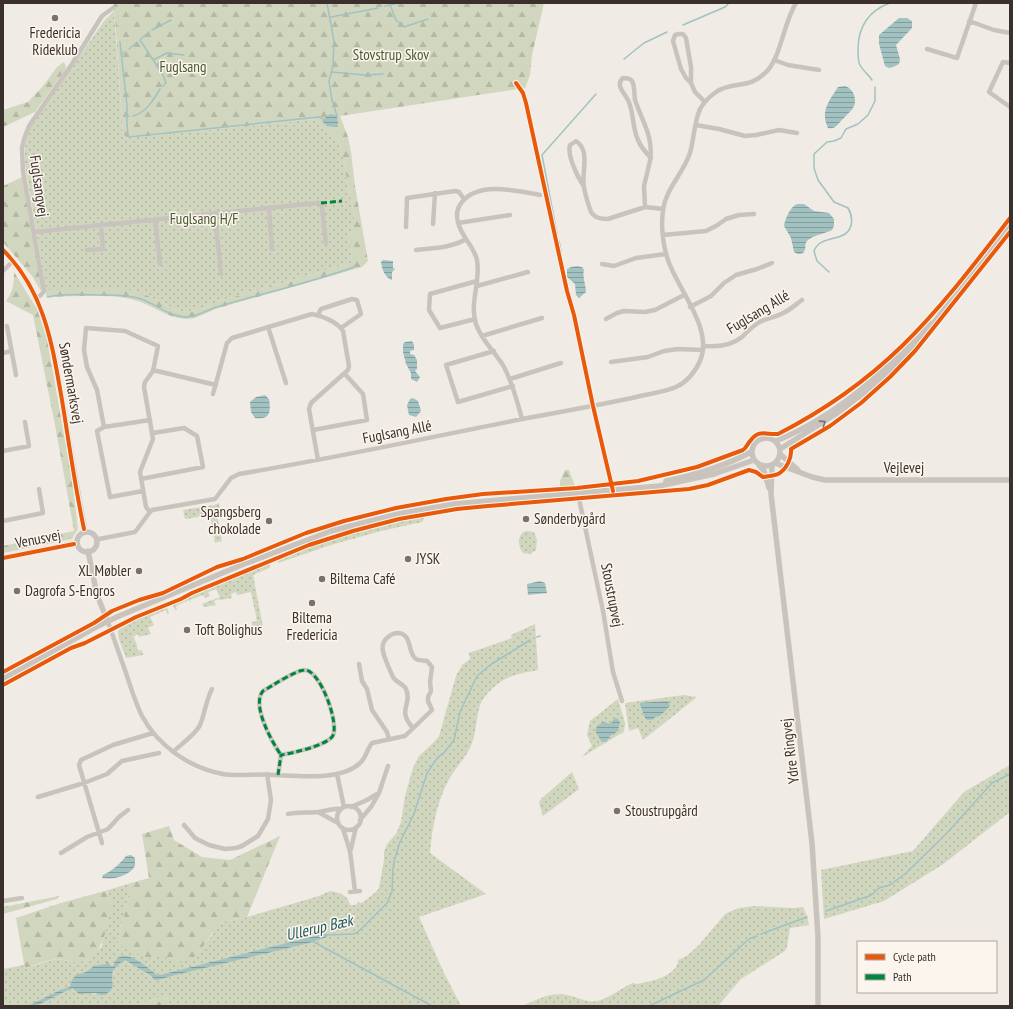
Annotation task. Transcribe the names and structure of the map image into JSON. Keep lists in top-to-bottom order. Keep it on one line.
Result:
{"streets":{"street":["Fuglsangvej","Fuglsang Allé","Søndermarksvej","Vejlevej","Venusvej","Stoustrupvej","Ydre Ringvej"]},"crossings":[["Fuglsangvej","Søndermarksvej"],["Søndermarksvej","Venusvej"],["Vejlevej","Ydre Ringvej"]],"water":["Ullerup Bæk"],"parks":["Stovstrup Skov","Fuglsang","Fuglsang H/F"],"places":["Fredericia Rideklub","Sønderbygård","Spangsberg chokolade","JYSK","XL Møbler","Biltema Café","Dagrofa S-Engros","Biltema Fredericia","Toft Bolighus","Stoustrupgård"],"legend":["Cycle path","Path"]}
